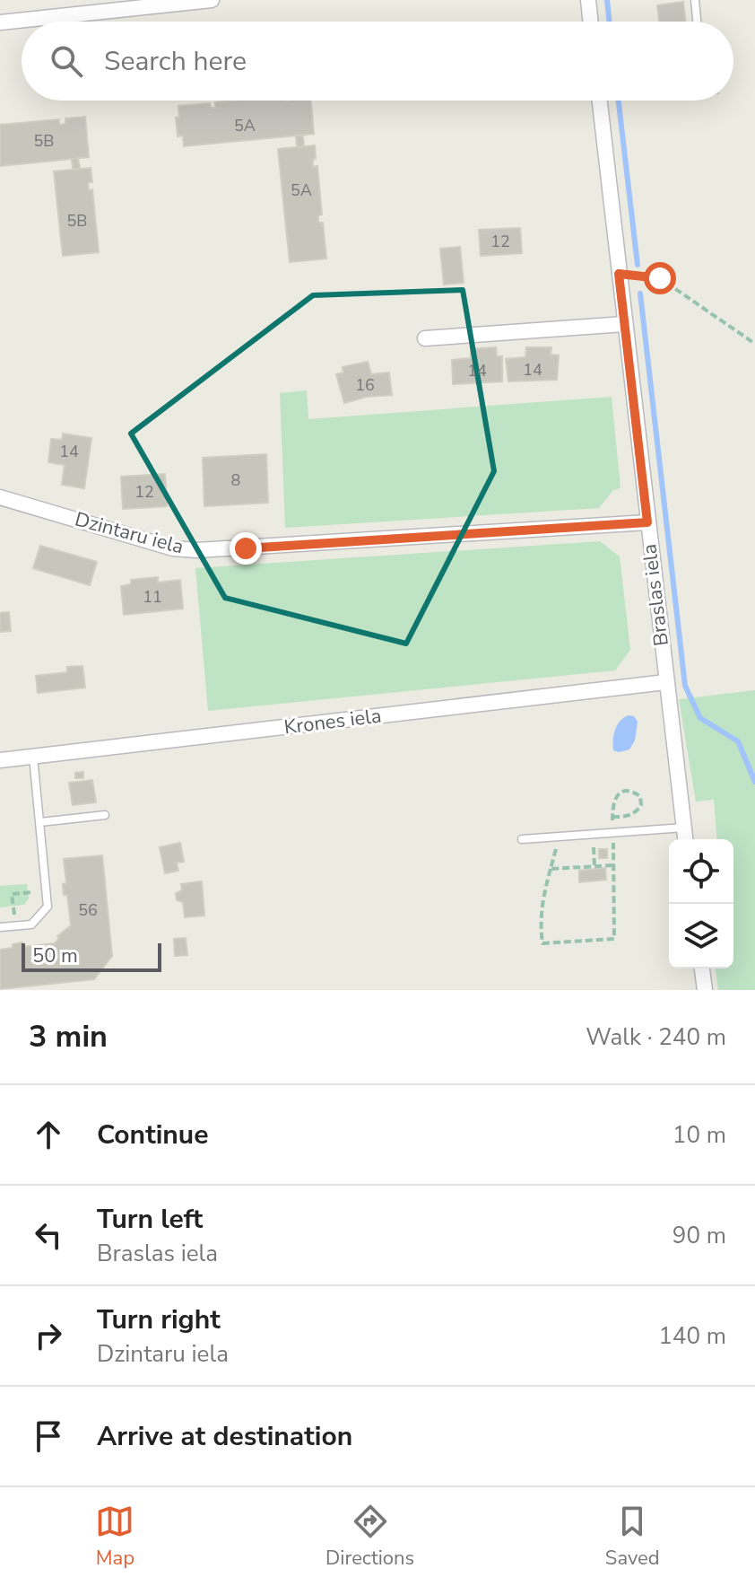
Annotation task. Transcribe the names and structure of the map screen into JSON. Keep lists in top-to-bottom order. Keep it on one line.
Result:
{"streets":{"street":["Dzintaru iela","Braslas iela","Krones iela"]},"crossings":[["Dzintaru iela","Braslas iela"],["Braslas iela","Krones iela"]],"house_numbers":["5A","5B","5A","5B","12","14","14","16","14","8","12","11","56"],"scale_bar":"50 m","page":{"search":"Search here","scale":"50 m","heading":["3 min","Walk · 240 m"],"list":[["Continue","10 m"],["Turn left","Braslas iela","90 m"],["Turn right","Dzintaru iela","140 m"],"Arrive at destination"],"nav":["Map","Directions","Saved"]}}
